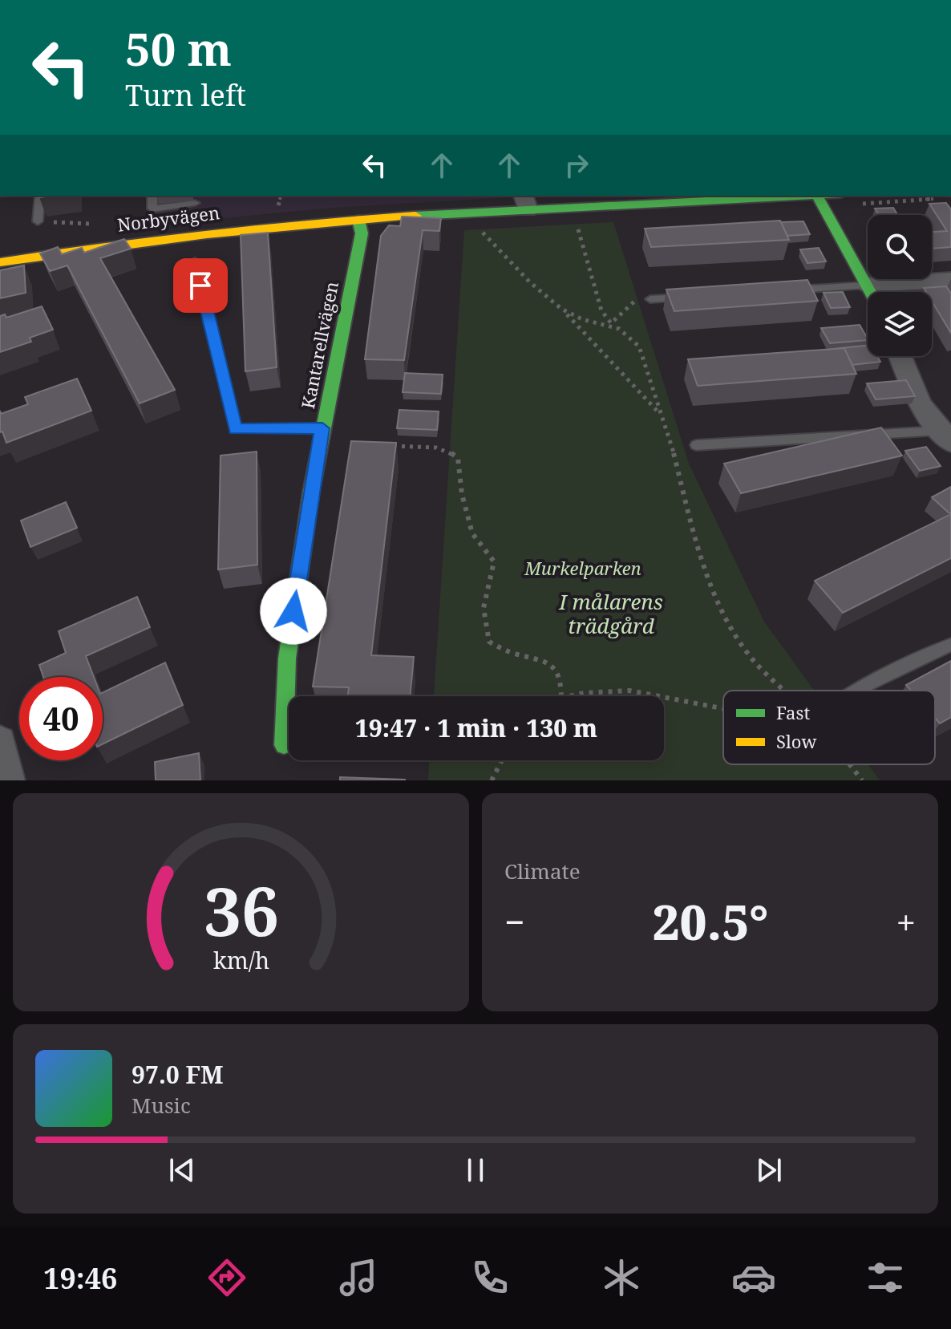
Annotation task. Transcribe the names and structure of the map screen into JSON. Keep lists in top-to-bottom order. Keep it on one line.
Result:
{"streets":{"street":["Norbyvägen","Kantarellvägen"]},"crossings":[["Norbyvägen","Kantarellvägen"]],"parks":["Murkelparken","I målarens trädgård"],"legend":["Fast","Slow"],"page":{"turn":["50 m","Turn left"],"limit":"40","trip":"19:47 · 1 min · 130 m","tile":"Climate","heat":["−","20.5°","+"],"song":["97.0 FM","Music"],"tabs":"19:46","gauge":["36","km/h"]}}
